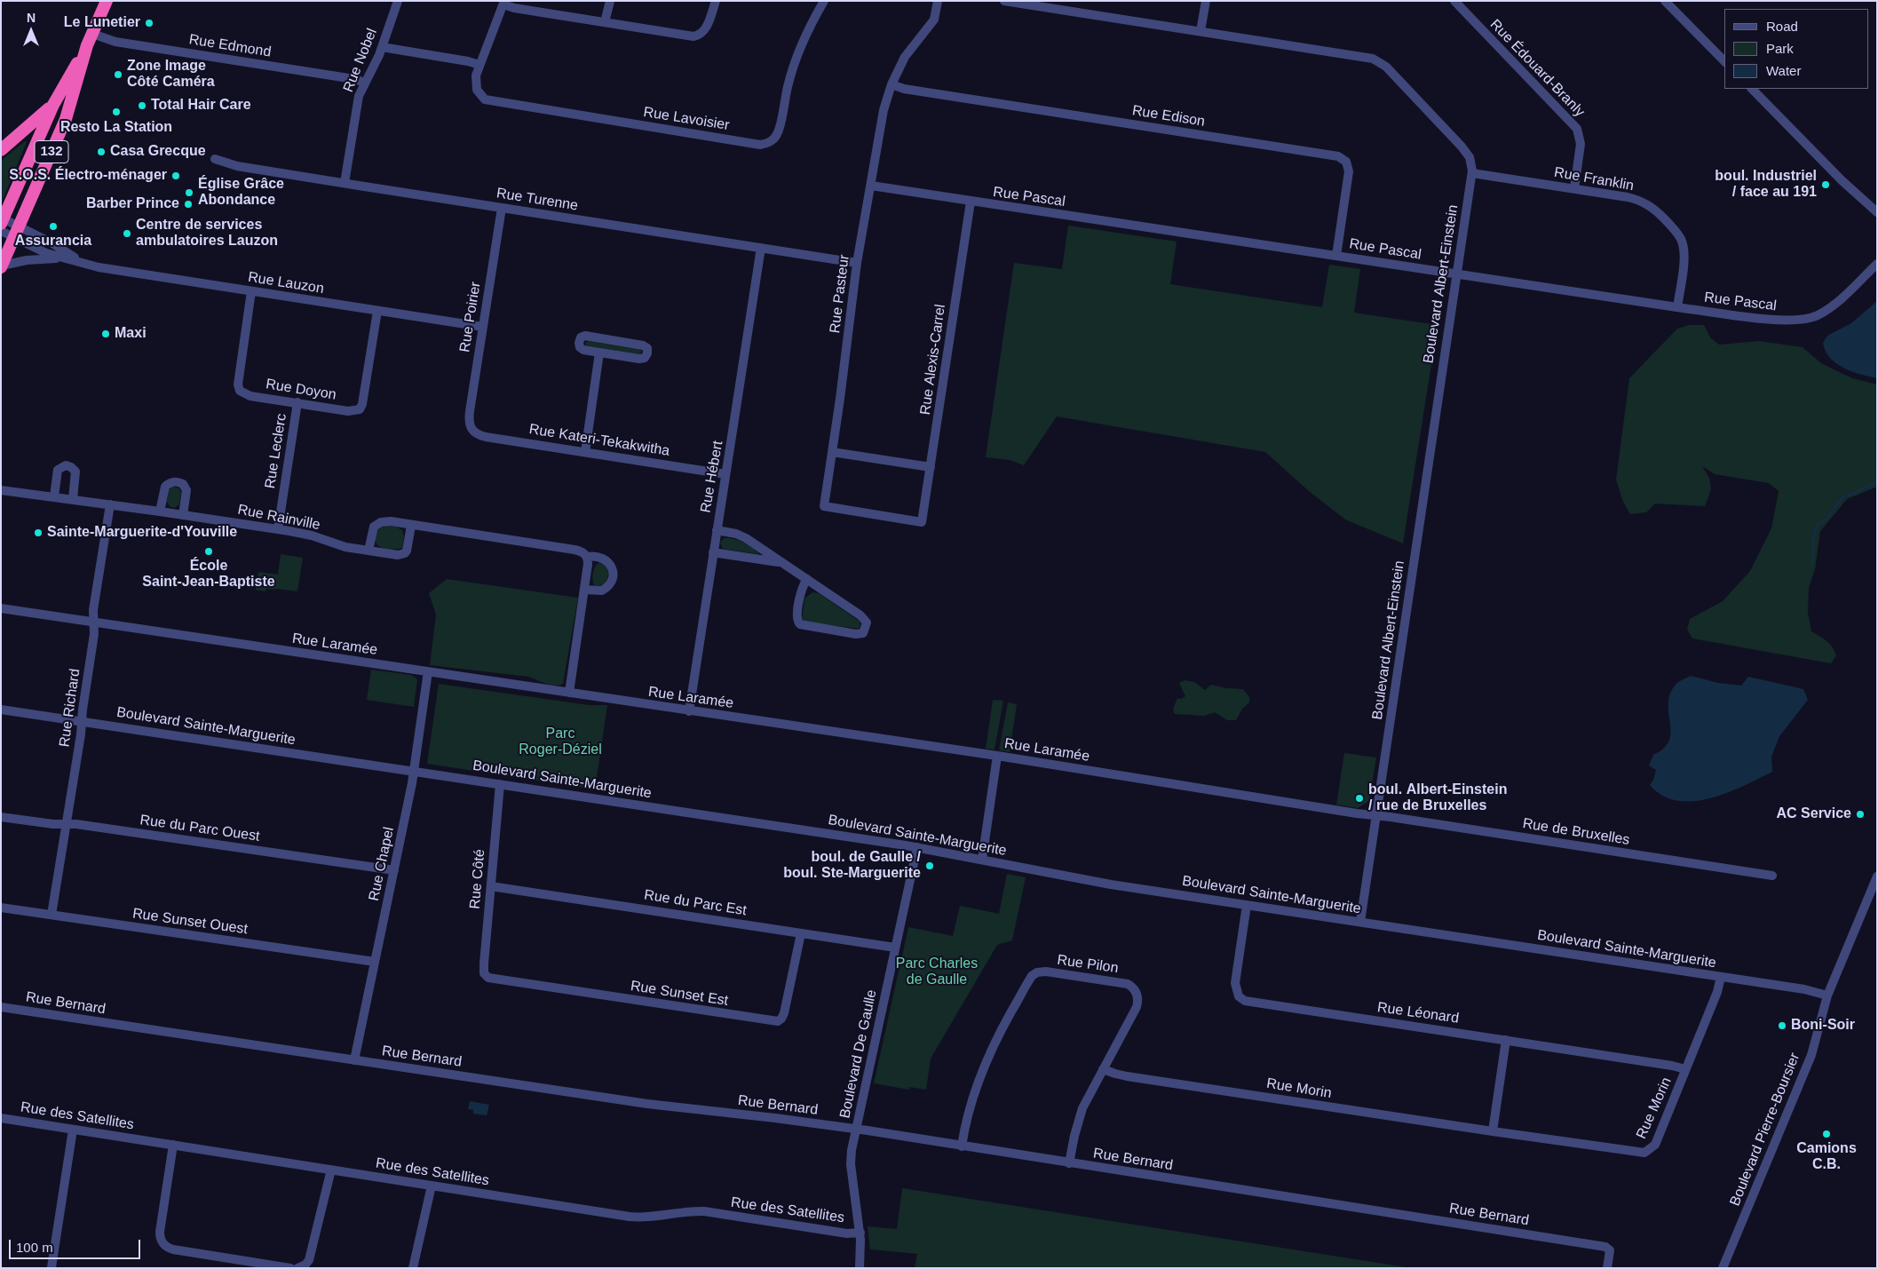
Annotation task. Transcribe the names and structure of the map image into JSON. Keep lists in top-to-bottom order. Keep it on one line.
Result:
{"streets":{"highway":["132"],"street":["Rue Edmond","Rue Nobel","Rue Édouard-Branly","Rue Edison","Rue Lavoisier","Rue Franklin","Rue Pascal","Rue Turenne","Rue Lauzon","Boulevard Albert-Einstein","Rue Pasteur","Rue Poirier","Rue Alexis-Carrel","Rue Doyon","Rue Kateri-Tekakwitha","Rue Leclerc","Rue Hébert","Rue Rainville","Rue Laramée","Rue Richard","Boulevard Sainte-Marguerite","Rue du Parc Ouest","Rue de Bruxelles","Rue Chapel","Rue Côté","Rue du Parc Est","Rue Sunset Ouest","Rue Pilon","Rue Sunset Est","Rue Bernard","Rue Léonard","Boulevard De Gaulle","Rue Morin","Rue des Satellites","Boulevard Pierre-Boursier"]},"crossings":[["Rue Edmond","Rue Nobel"],["Rue Edmond","132"],["Rue Nobel","Rue Turenne"],["Rue Édouard-Branly","Rue Franklin"],["Rue Edison","Rue Pascal"],["Rue Edison","Rue Pasteur"],["132","Rue Lauzon"],["Rue Franklin","Rue Pascal"],["Rue Franklin","Boulevard Albert-Einstein"],["Rue Pascal","Boulevard Albert-Einstein"],["Rue Pascal","Rue Pasteur"],["Rue Pascal","Rue Alexis-Carrel"],["Rue Turenne","Rue Pasteur"],["Rue Turenne","Rue Poirier"],["Rue Turenne","Rue Hébert"],["Rue Lauzon","Rue Poirier"],["Rue Lauzon","Rue Doyon"],["Boulevard Albert-Einstein","Rue Laramée"],["Boulevard Albert-Einstein","Boulevard Sainte-Marguerite"],["Boulevard Albert-Einstein","Rue de Bruxelles"],["Rue Pasteur","Rue Alexis-Carrel"],["Rue Poirier","Rue Kateri-Tekakwitha"],["Rue Doyon","Rue Leclerc"],["Rue Kateri-Tekakwitha","Rue Hébert"],["Rue Leclerc","Rue Rainville"],["Rue Hébert","Rue Laramée"],["Rue Rainville","Rue Richard"],["Rue Laramée","Rue Richard"],["Rue Laramée","Rue de Bruxelles"],["Rue Laramée","Rue Chapel"],["Rue Richard","Boulevard Sainte-Marguerite"],["Rue Richard","Rue du Parc Ouest"],["Rue Richard","Rue Sunset Ouest"],["Boulevard Sainte-Marguerite","Rue Chapel"],["Boulevard Sainte-Marguerite","Rue Côté"],["Boulevard Sainte-Marguerite","Rue Léonard"],["Boulevard Sainte-Marguerite","Boulevard De Gaulle"],["Boulevard Sainte-Marguerite","Rue Morin"],["Boulevard Sainte-Marguerite","Boulevard Pierre-Boursier"],["Rue du Parc Ouest","Rue Chapel"],["Rue Chapel","Rue Sunset Ouest"],["Rue Chapel","Rue Bernard"],["Rue Côté","Rue du Parc Est"],["Rue Côté","Rue Sunset Est"],["Rue du Parc Est","Rue Sunset Est"],["Rue du Parc Est","Boulevard De Gaulle"],["Rue Pilon","Rue Bernard"],["Rue Pilon","Rue Morin"],["Rue Bernard","Boulevard De Gaulle"],["Rue Léonard","Rue Morin"],["Boulevard De Gaulle","Rue des Satellites"]],"parks":["Parc Roger-Déziel","Parc Charles de Gaulle"],"places":["Le Lunetier","Zone Image Côté Caméra","Total Hair Care","Resto La Station","Casa Grecque","S.O.S. Électro-ménager","boul. Industriel / face au 191","Église Grâce Abondance","Barber Prince","Assurancia","Centre de services ambulatoires Lauzon","Maxi","Sainte-Marguerite-d'Youville","École Saint-Jean-Baptiste","boul. Albert-Einstein / rue de Bruxelles","AC Service","boul. de Gaulle / boul. Ste-Marguerite","Boni-Soir","Camions C.B."],"legend":["Road","Park","Water"],"scale_bar":"100 m","north":"top"}
